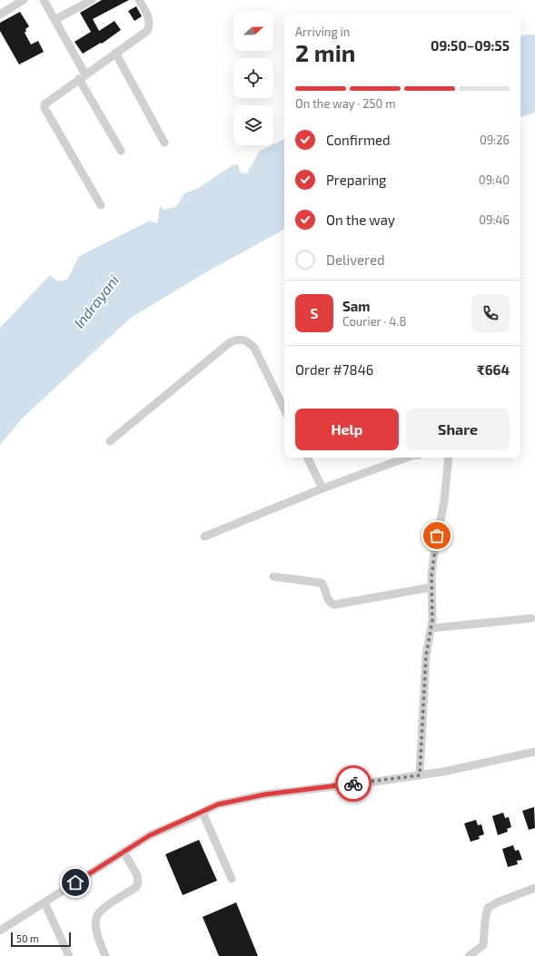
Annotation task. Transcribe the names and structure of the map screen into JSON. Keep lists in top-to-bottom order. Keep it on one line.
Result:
{"water":["Indrayani"],"scale_bar":"50 m","north":"right","page":{"heading":["2 min","Arriving in","09:50–09:55"],"panel":["Sam","Courier · 4.8","Order #7846","₹664"],"bar":"On the way · 250 m","list":[["Confirmed","09:26"],["Preparing","09:40"],["On the way","09:46"],"Delivered"],"round":"S","buttons":["Help","Share"],"scale":"50 m"}}
